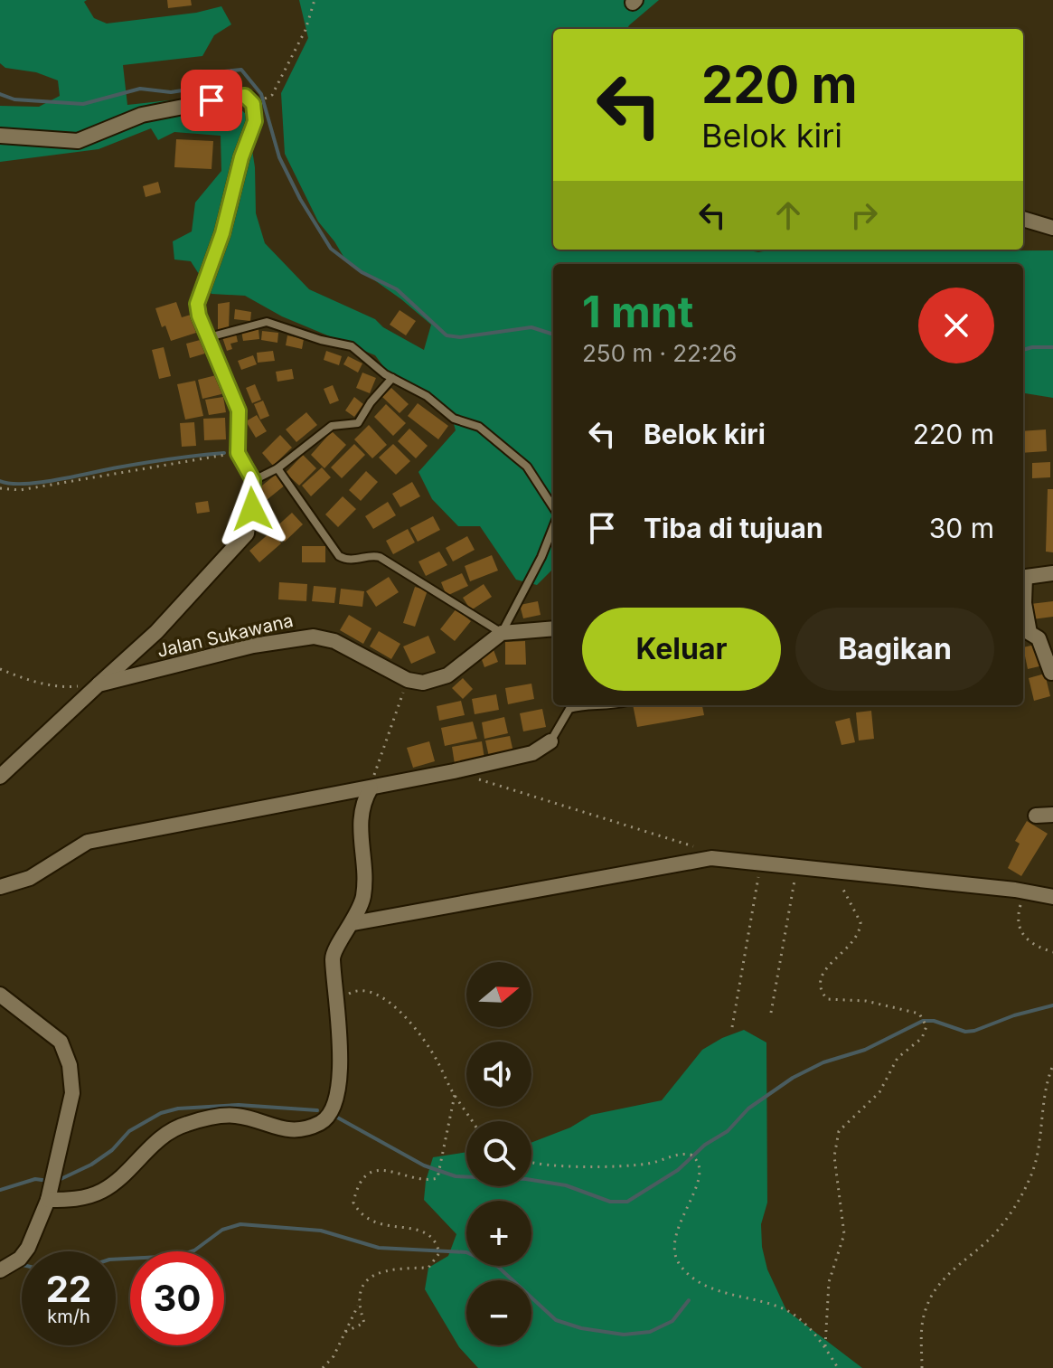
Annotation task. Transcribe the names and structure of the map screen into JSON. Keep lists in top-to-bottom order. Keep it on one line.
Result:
{"streets":{"street":["Jalan Sukawana"]},"north":"right","page":{"turn":["220 m","Belok kiri"],"heading":["1 mnt","250 m · 22:26"],"list":[{"name":"Belok kiri","value":"220 m"},{"name":"Tiba di tujuan","value":"30 m"}],"buttons":["Keluar","Bagikan"],"map_buttons":["+","−"],"speed":"22 km/h","limit":"30"}}
